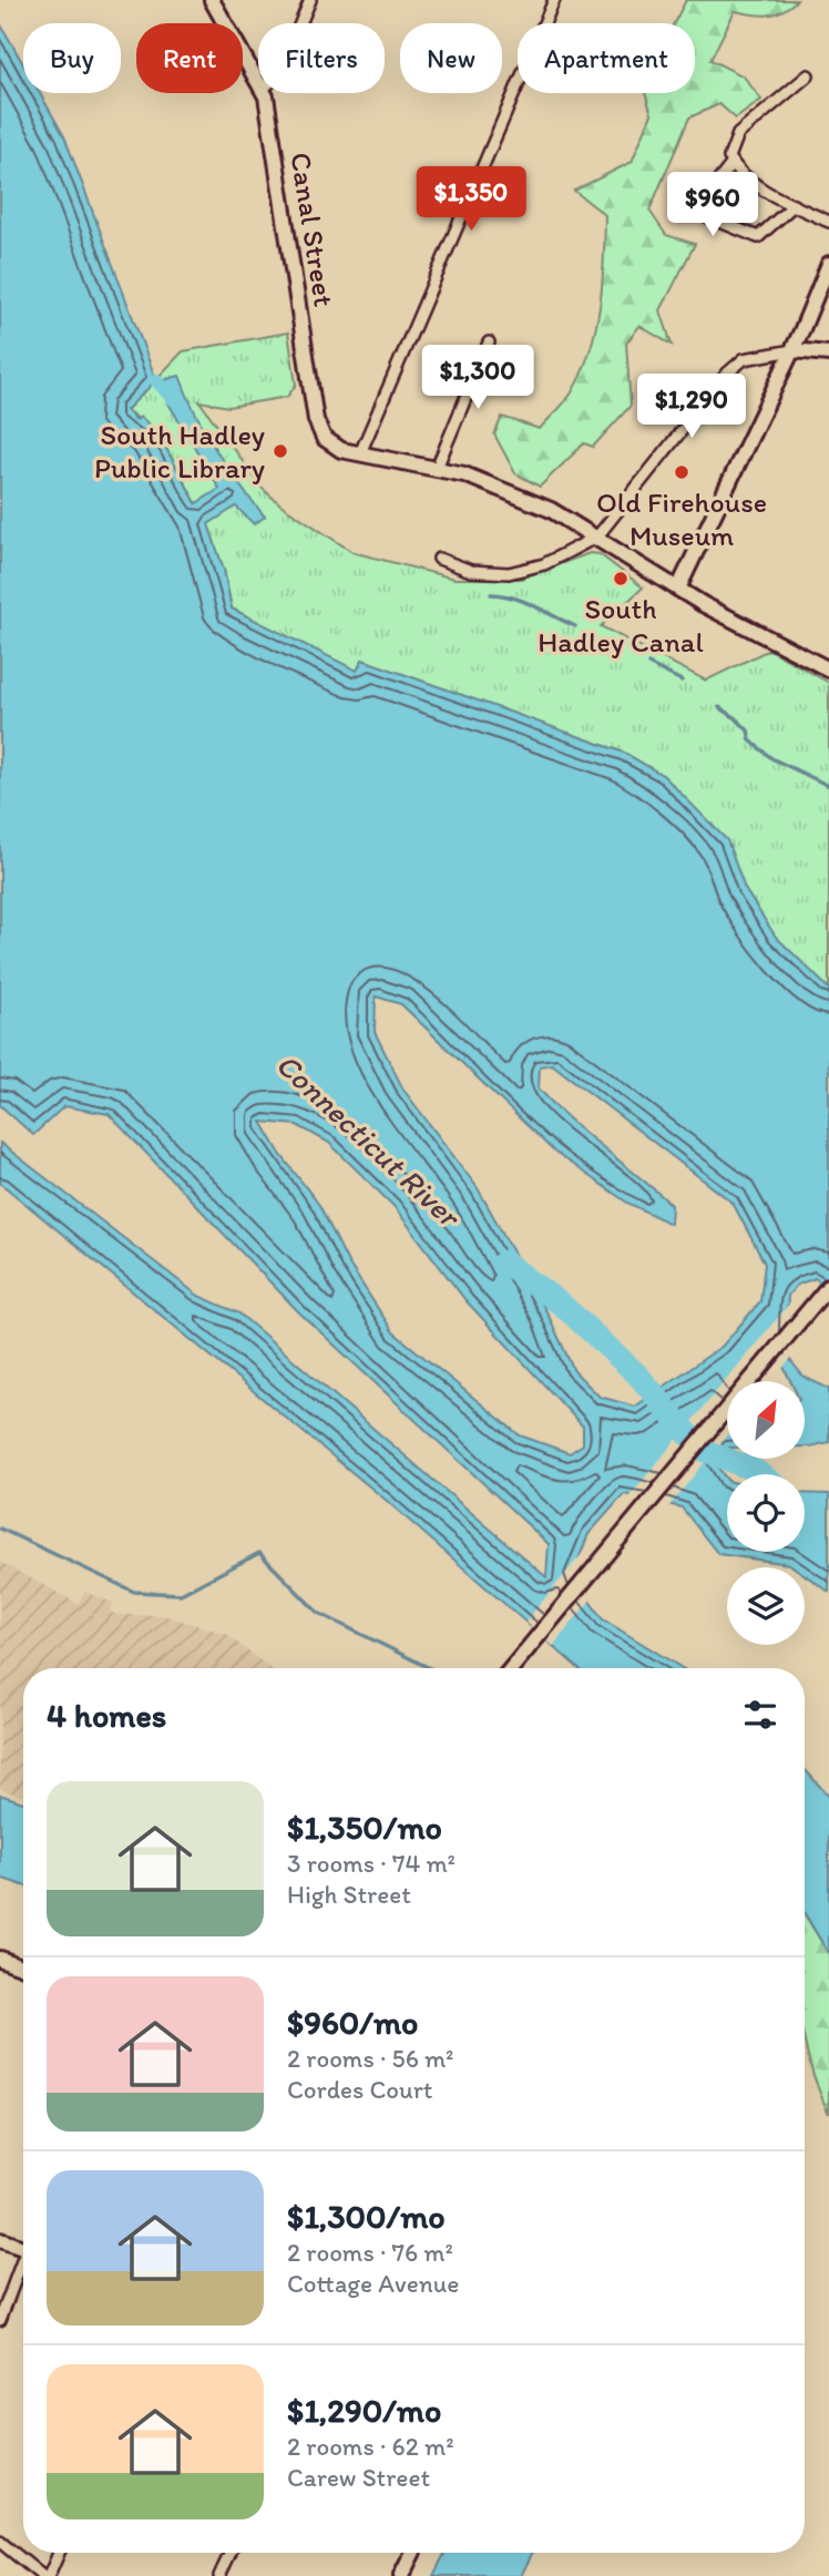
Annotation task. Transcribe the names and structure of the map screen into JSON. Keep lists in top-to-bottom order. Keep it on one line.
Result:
{"streets":{"main road":["Canal Street"]},"water":["Connecticut River"],"places":["South Hadley Public Library","Old Firehouse Museum","South Hadley Canal"],"north":"top right","page":{"chip":["Buy","Rent","Filters","New","Apartment"],"price":["$1,350","$960","$1,300","$1,290"],"heading":"4 homes","list":[{"name":"$1,350/mo","note":"3 rooms · 74 m² · High Street"},{"name":"$960/mo","note":"2 rooms · 56 m² · Cordes Court"},{"name":"$1,300/mo","note":"2 rooms · 76 m² · Cottage Avenue"},{"name":"$1,290/mo","note":"2 rooms · 62 m² · Carew Street"}]}}
